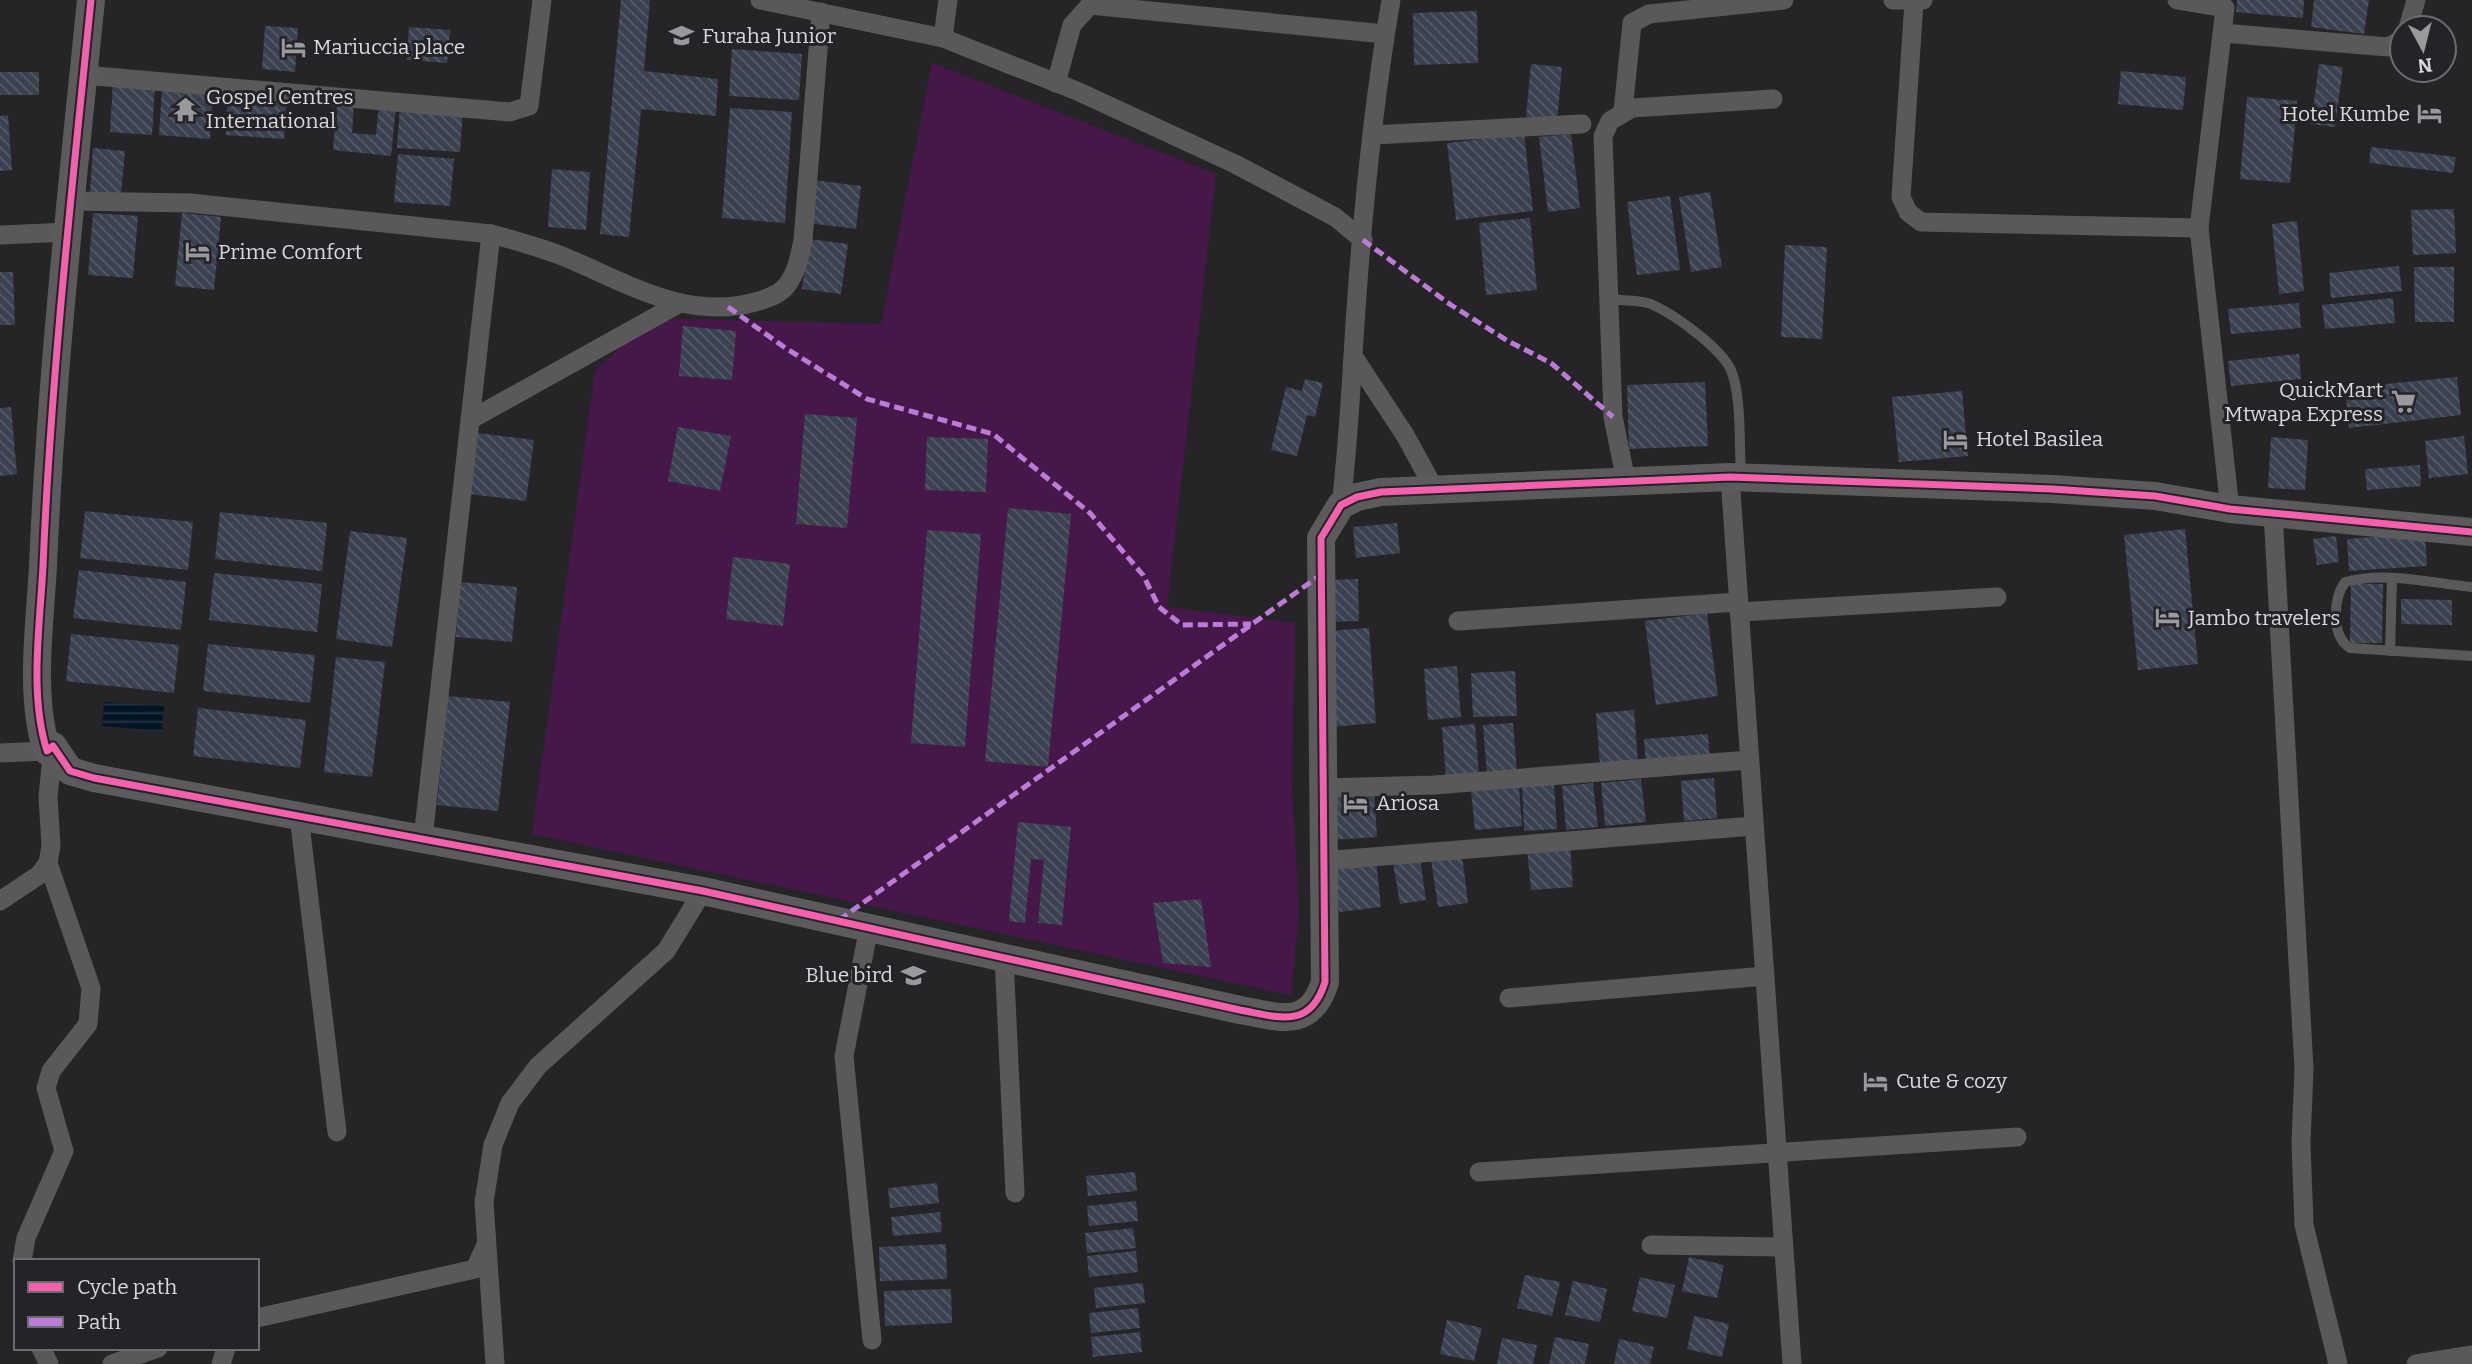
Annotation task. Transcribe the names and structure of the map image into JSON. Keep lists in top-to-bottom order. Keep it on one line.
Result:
{"places":{"school or university":["Furaha Junior","Blue bird"],"hotel":["Mariuccia place","Hotel Kumbe","Prime Comfort","Hotel Basilea","Jambo travelers","Ariosa","Cute & cozy"],"temple":["Gospel Centres International"],"supermarket":["QuickMart Mtwapa Express"]},"legend":["Cycle path","Path"],"north":"bottom"}
